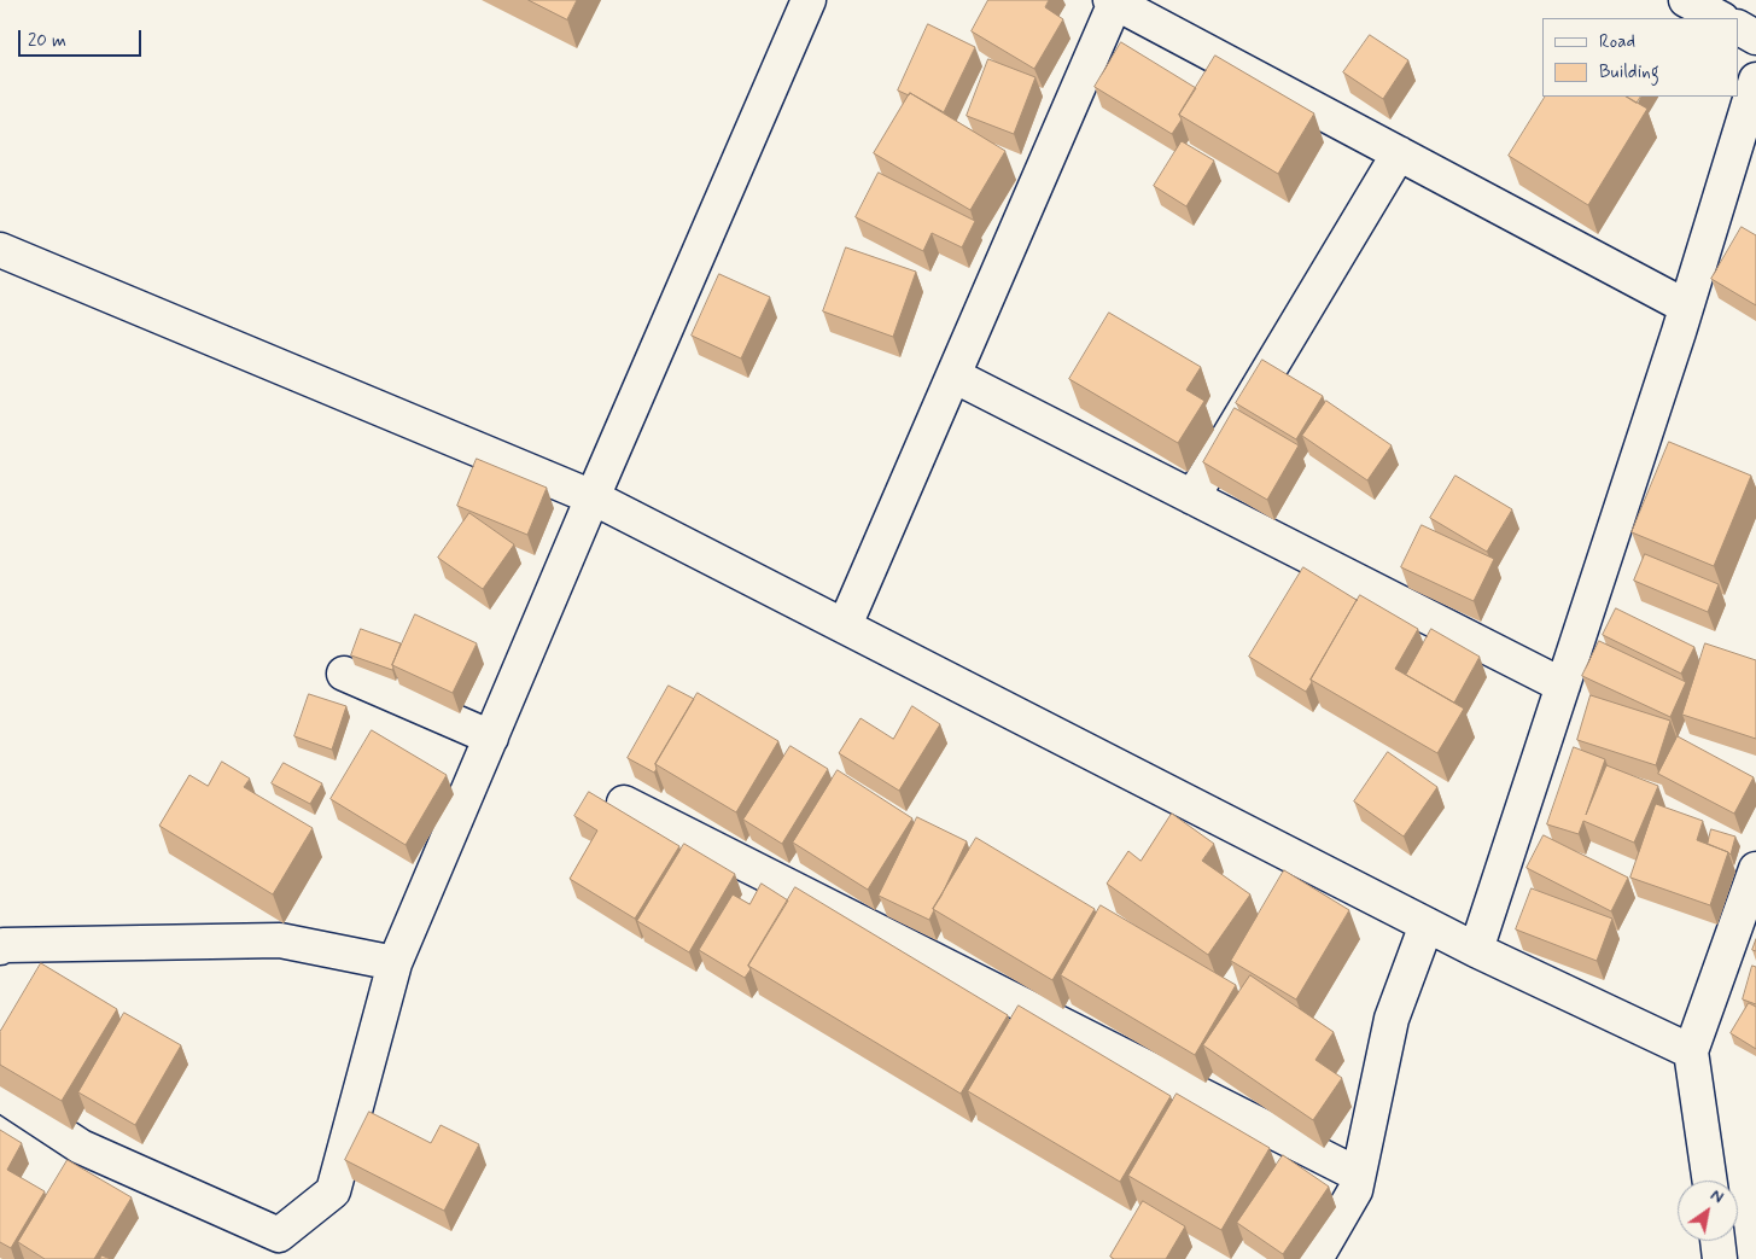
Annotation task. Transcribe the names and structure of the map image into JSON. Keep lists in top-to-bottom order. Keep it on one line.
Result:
{"legend":["Road","Building"],"scale_bar":"20 m","north":"top right"}
